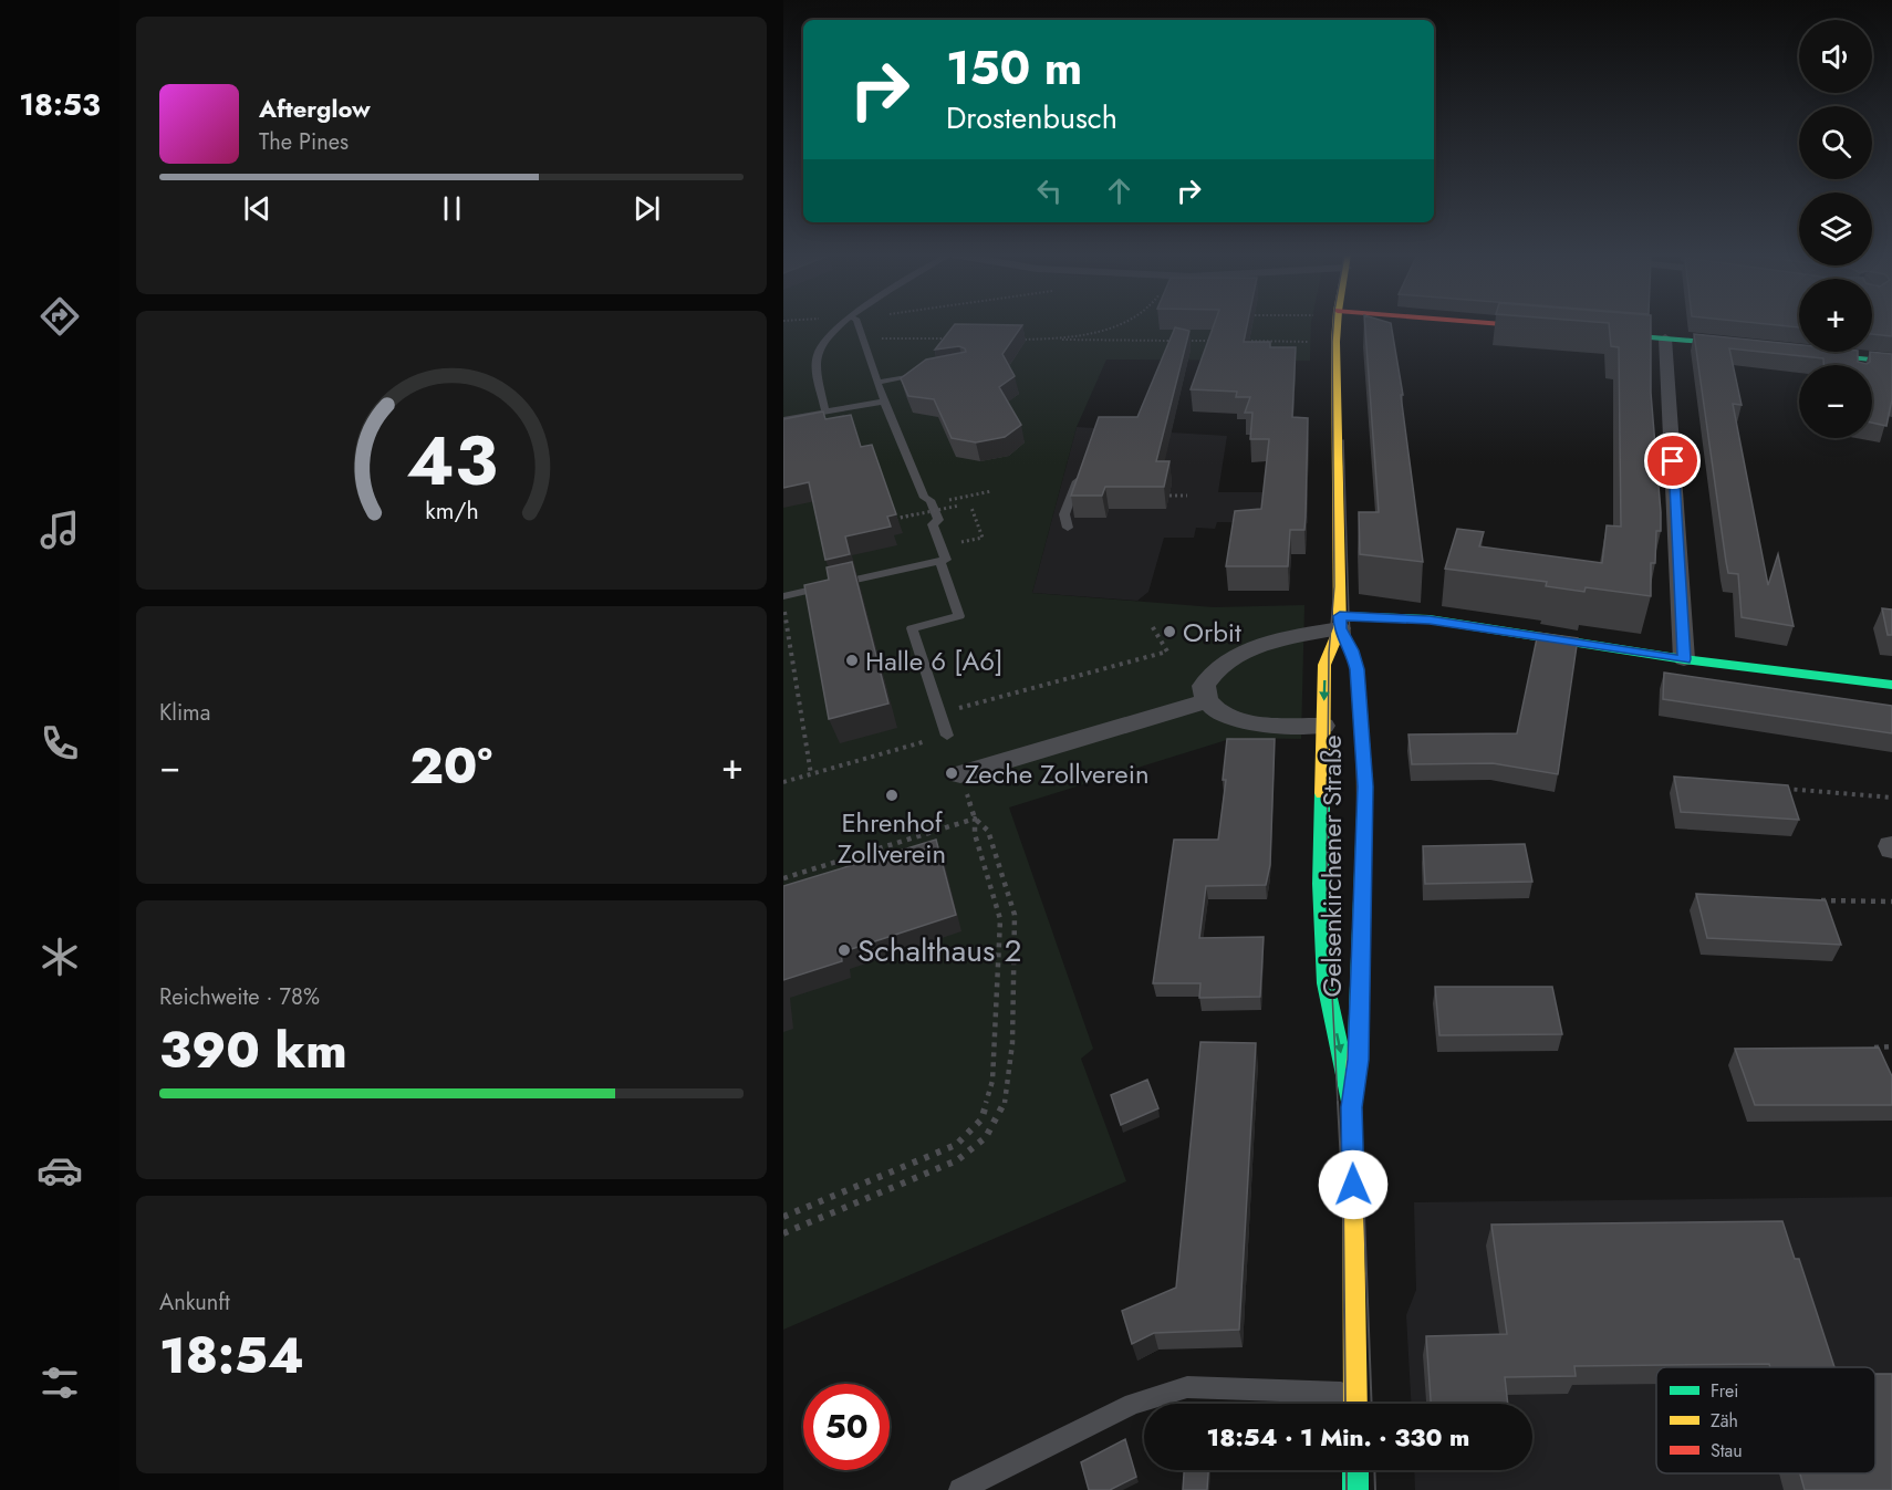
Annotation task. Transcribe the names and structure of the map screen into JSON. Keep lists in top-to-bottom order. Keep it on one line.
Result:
{"streets":{"main road":["Gelsenkirchener Straße"]},"places":["Orbit","Halle 6 [A6]","Zeche Zollverein","Ehrenhof Zollverein","Schalthaus 2"],"legend":["Frei","Zäh","Stau"],"page":{"tabs":"18:53","map_buttons":["+","−"],"turn":["150 m","Drostenbusch"],"song":["Afterglow","The Pines"],"tile":["Klima",["Reichweite · 78%","390 km"],["Ankunft","18:54"]],"heat":["−","20°","+"],"limit":"50","trip":"18:54 · 1 Min. · 330 m","gauge":["43","km/h"]}}
